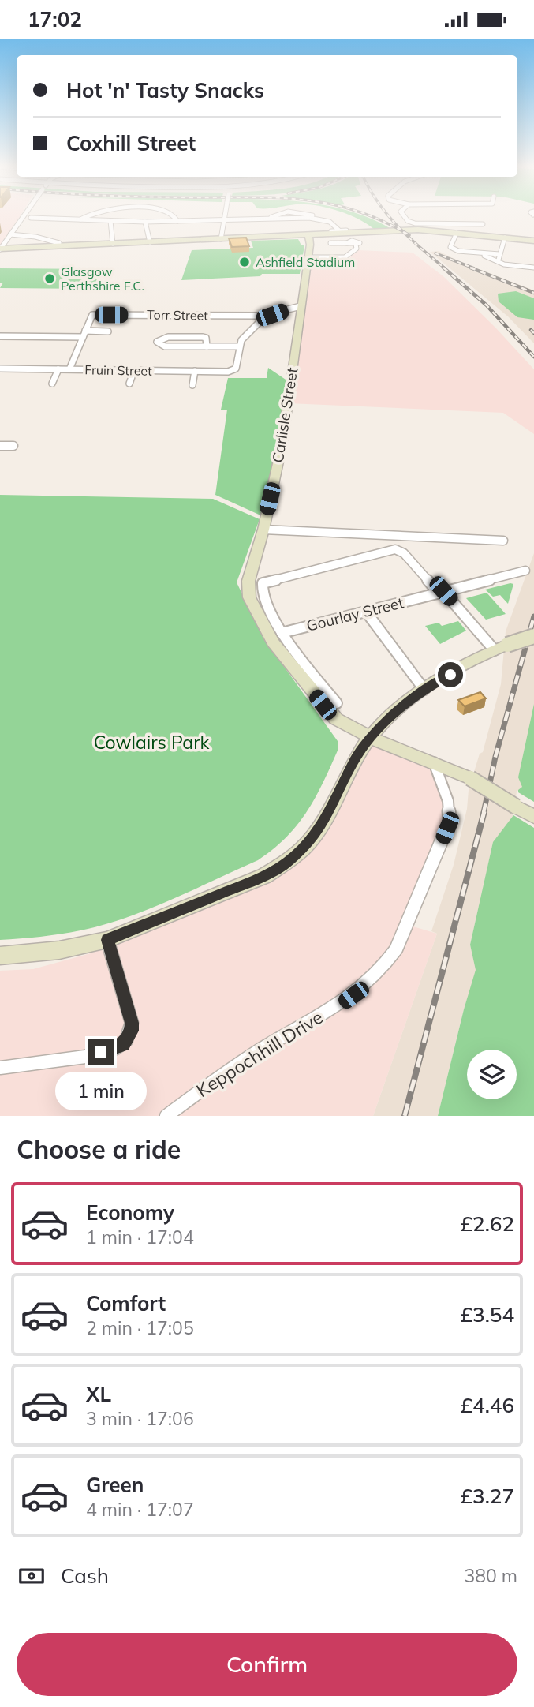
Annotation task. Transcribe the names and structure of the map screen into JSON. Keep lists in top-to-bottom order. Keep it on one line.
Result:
{"streets":{"street":["Torr Street","Fruin Street","Carlisle Street","Gourlay Street","Keppochhill Drive"]},"crossings":[["Torr Street","Carlisle Street"]],"parks":["Cowlairs Park"],"places":["Ashfield Stadium","Glasgow Perthshire F.C."],"page":{"status":"17:02","banner":["Hot 'n' Tasty Snacks","Coxhill Street"],"bubble":"1 min","heading":"Choose a ride","list":[{"name":"Economy","note":"1 min · 17:04","value":"£2.62"},{"name":"Comfort","note":"2 min · 17:05","value":"£3.54"},{"name":"XL","note":"3 min · 17:06","value":"£4.46"},{"name":"Green","note":"4 min · 17:07","value":"£3.27"}],"pay":["Cash","380 m"],"buttons":"Confirm"}}
